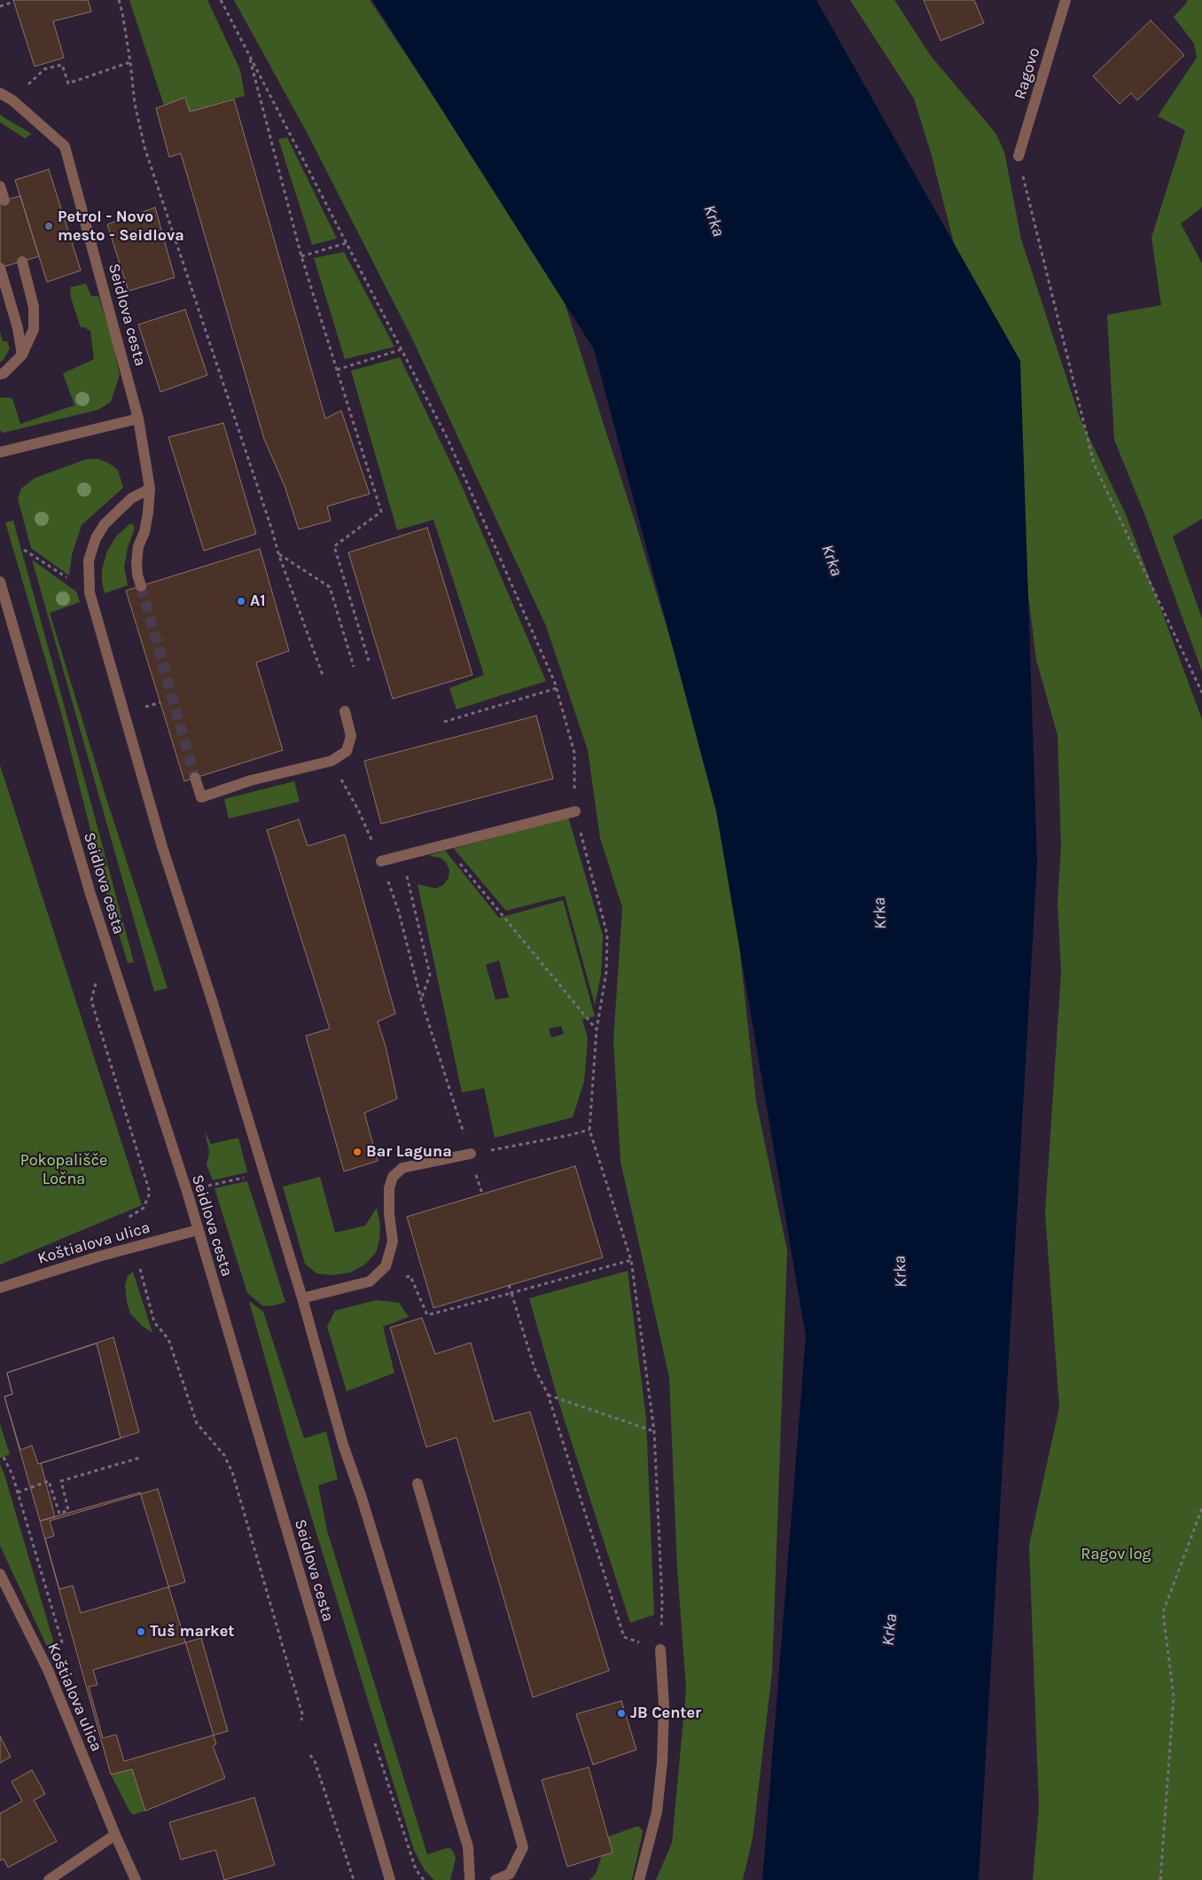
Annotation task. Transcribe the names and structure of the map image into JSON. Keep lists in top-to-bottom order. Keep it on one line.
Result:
{"streets":{"street":["Ragovo","Seidlova cesta","Koštialova ulica"]},"crossings":[["Seidlova cesta","Koštialova ulica"]],"water":["Krka"],"parks":["Pokopališče Ločna","Ragov log"],"places":["Petrol - Novo mesto - Seidlova","A1","Bar Laguna","Tuš market","JB Center"]}
